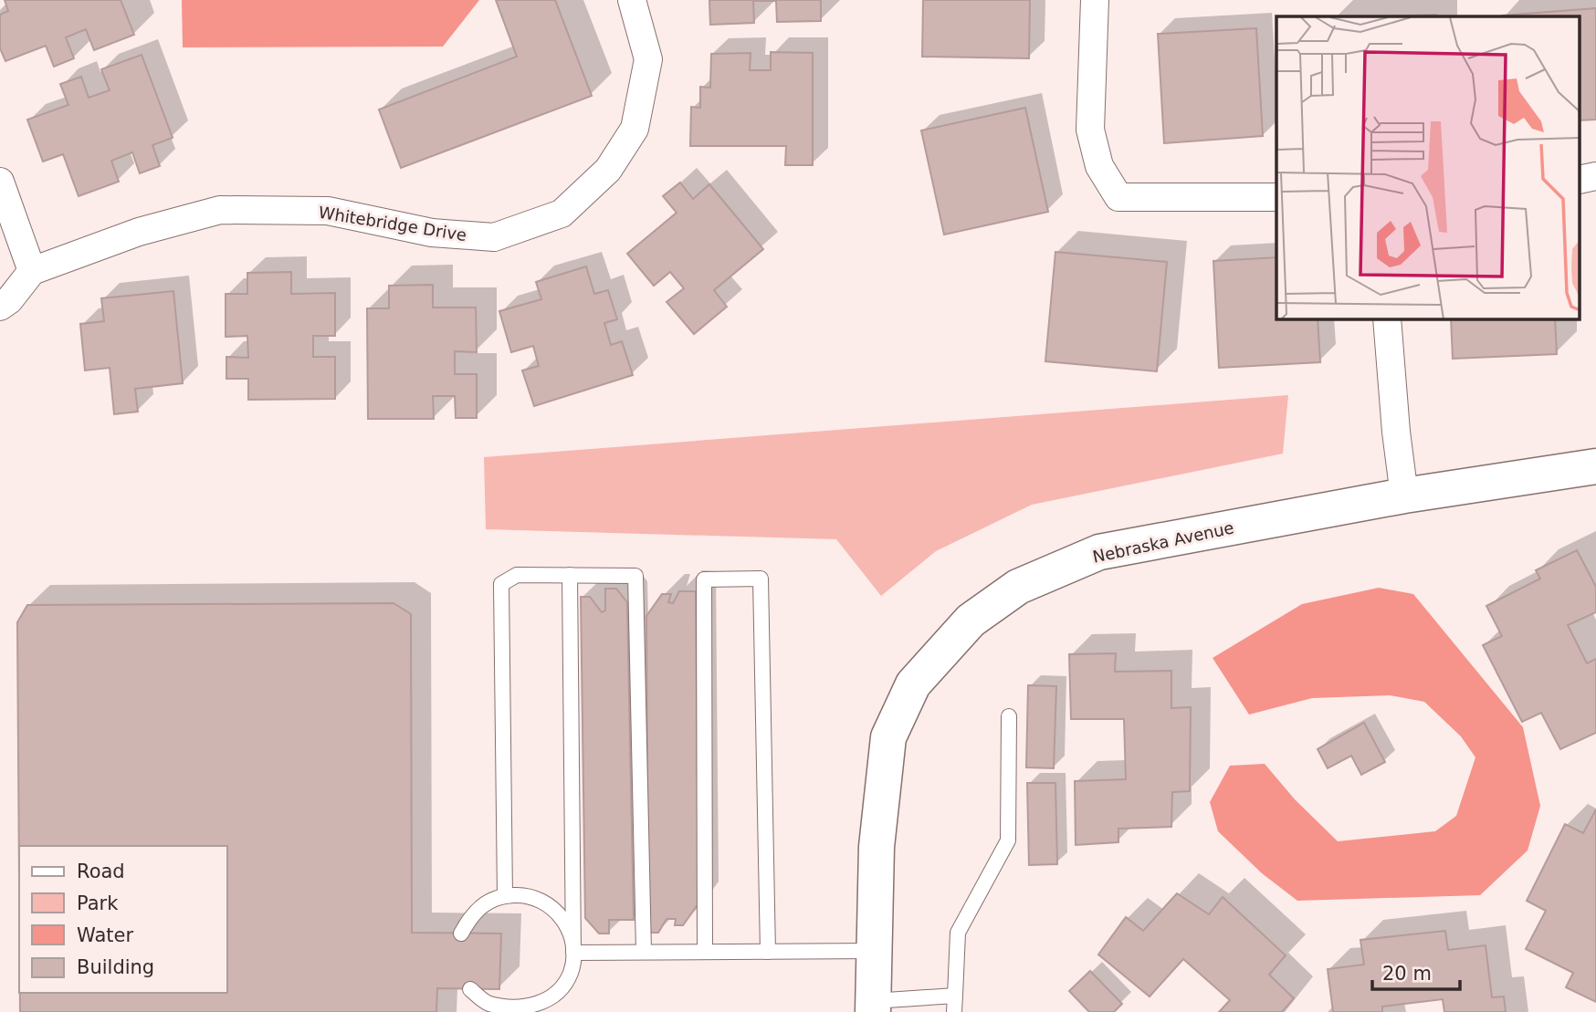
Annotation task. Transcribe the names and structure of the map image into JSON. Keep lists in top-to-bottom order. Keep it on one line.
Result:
{"streets":{"street":["Whitebridge Drive","Nebraska Avenue"]},"legend":["Road","Park","Water","Building"],"scale_bar":"20 m"}
